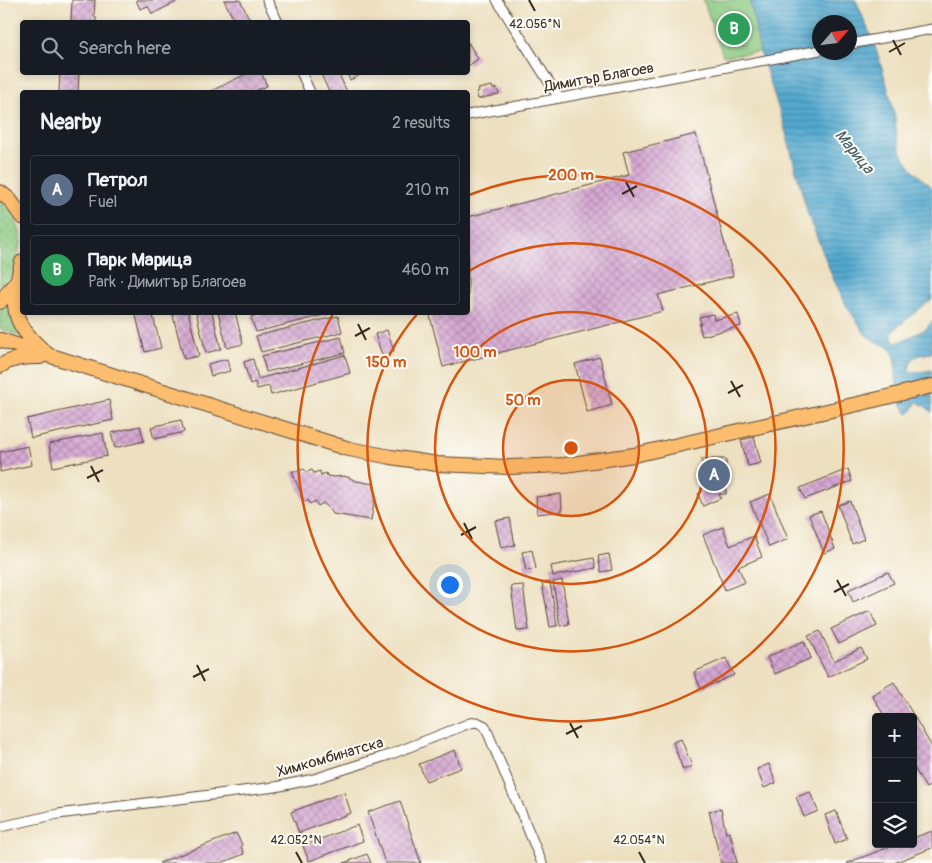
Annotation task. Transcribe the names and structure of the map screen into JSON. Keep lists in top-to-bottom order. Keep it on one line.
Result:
{"streets":{"street":["Димитър Благоев","Химкомбинатска"]},"water":["Марица"],"north":"top right","page":{"pins":["B","A"],"search":"Search here","heading":["Nearby","2 results"],"list":[{"mark":"A","name":"Петрол","note":"Fuel","value":"210 m"},{"mark":"B","name":"Парк Марица","note":"Park · Димитър Благоев","value":"460 m"}],"map_buttons":["+","−"]},"coordinates":["42.056°N","42.052°N","42.054°N"],"rings":["200 m","100 m","150 m","50 m"]}
